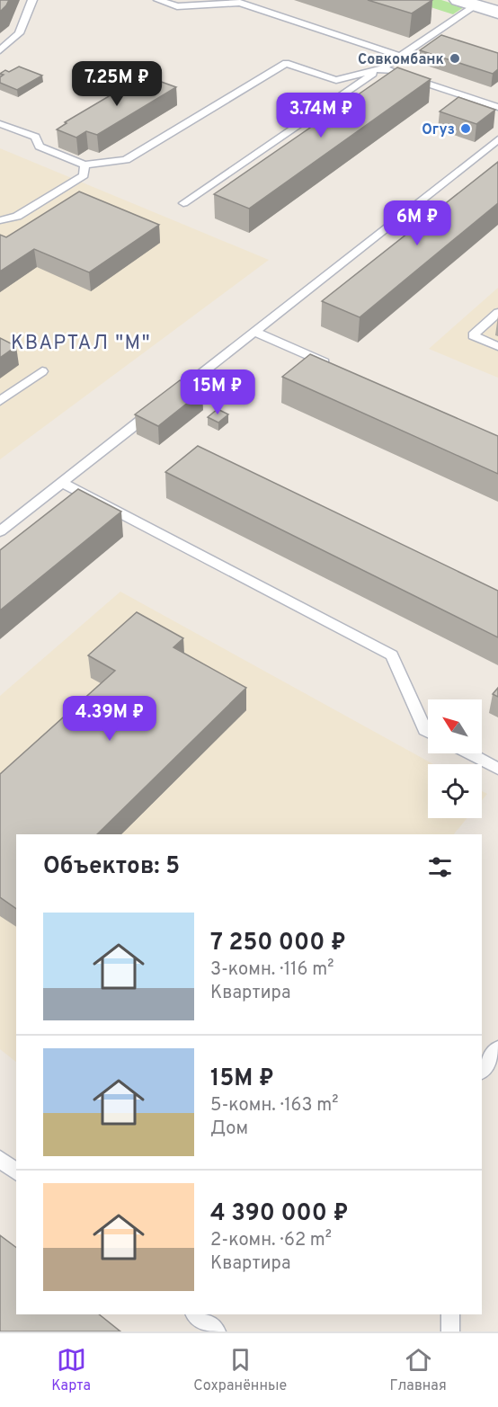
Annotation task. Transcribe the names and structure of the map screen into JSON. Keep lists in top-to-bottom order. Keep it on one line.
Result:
{"districts":["КВАРТАЛ \"М\""],"places":["Совкомбанк","Огуз"],"north":"top left","page":{"price":["7.25M ₽","3.74M ₽","6M ₽","15M ₽","4.39M ₽"],"heading":"Объектов: 5","list":[{"name":"7 250 000 ₽","note":"3-комн. · 116 m² · Квартира"},{"name":"15M ₽","note":"5-комн. · 163 m² · Дом"},{"name":"4 390 000 ₽","note":"2-комн. · 62 m² · Квартира"}],"tabs":["Карта","Сохранённые","Главная"]}}
